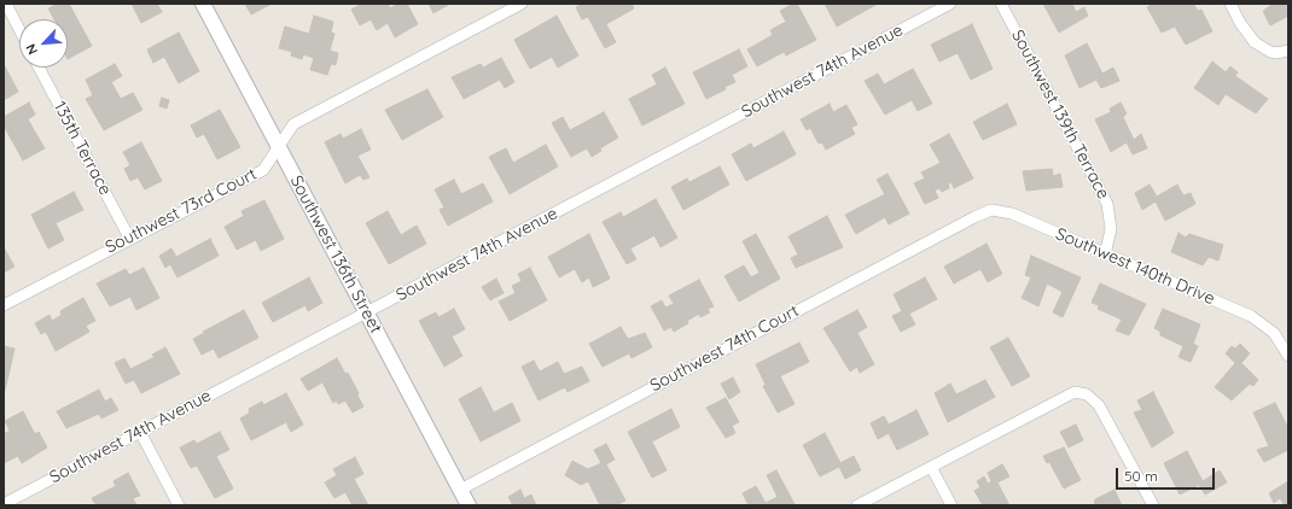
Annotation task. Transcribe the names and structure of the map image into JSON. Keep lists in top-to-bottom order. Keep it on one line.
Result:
{"streets":{"street":["Southwest 74th Avenue","Southwest 139th Terrace","135th Terrace","Southwest 73rd Court","Southwest 136th Street","Southwest 140th Drive","Southwest 74th Court"]},"crossings":[["Southwest 74th Avenue","Southwest 136th Street"],["Southwest 139th Terrace","Southwest 140th Drive"],["135th Terrace","Southwest 73rd Court"],["Southwest 73rd Court","Southwest 136th Street"],["Southwest 136th Street","Southwest 74th Court"],["Southwest 140th Drive","Southwest 74th Court"]],"scale_bar":"50 m","north":"bottom left"}
